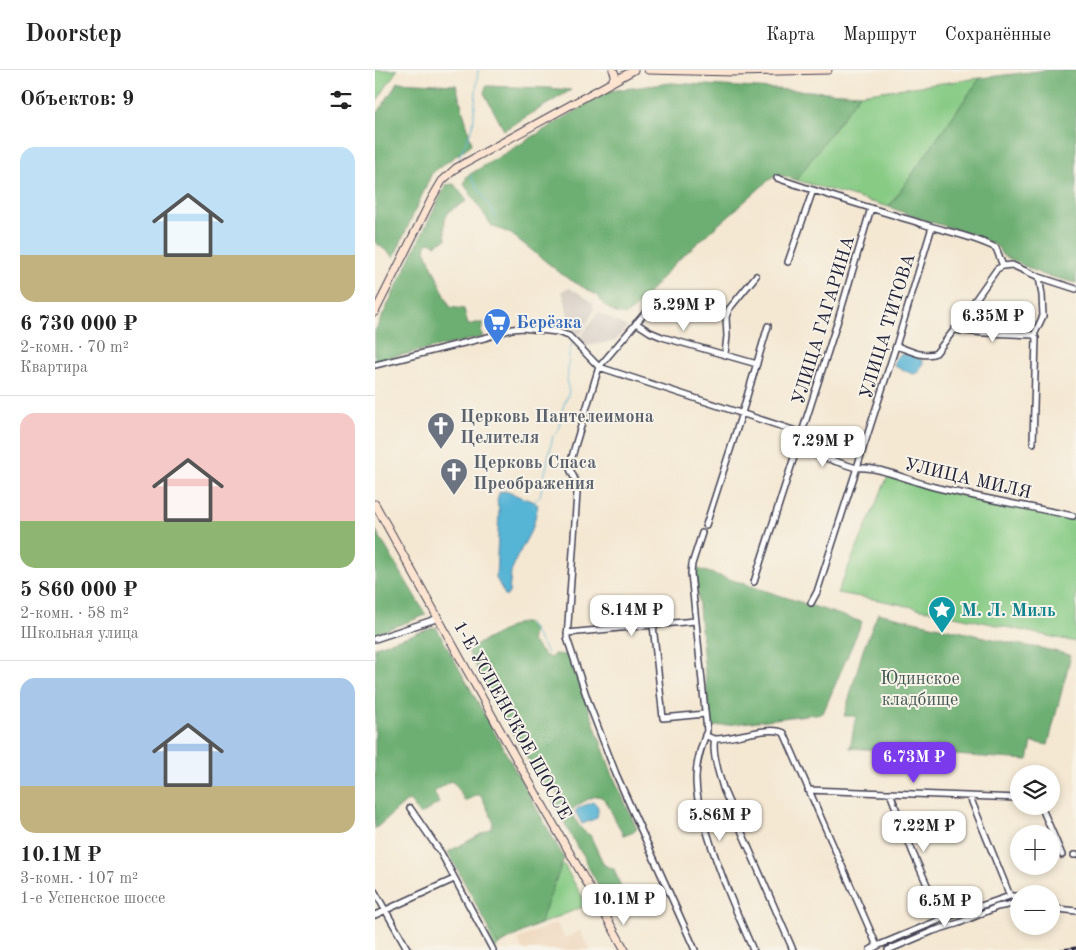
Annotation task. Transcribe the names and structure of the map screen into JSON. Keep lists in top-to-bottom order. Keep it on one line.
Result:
{"streets":{"main road":["1-Е УСПЕНСКОЕ ШОССЕ"],"street":["УЛИЦА ГАГАРИНА","УЛИЦА ТИТОВА","УЛИЦА МИЛЯ"]},"crossings":[["УЛИЦА ГАГАРИНА","УЛИЦА МИЛЯ"],["УЛИЦА ТИТОВА","УЛИЦА МИЛЯ"]],"parks":["Юдинское кладбище"],"places":{"supermarket":["Берёзка"],"church":["Церковь Пантелеимона Целителя","Церковь Спаса Преображения"],"place":["М. Л. Миль"]},"page":{"header":"Doorstep","nav":["Карта","Маршрут","Сохранённые"],"heading":"Объектов: 9","list":[{"name":"6 730 000 ₽","note":"2-комн. · 70 m² · Квартира"},{"name":"5 860 000 ₽","note":"2-комн. · 58 m² · Школьная улица"},{"name":"10.1M ₽","note":"3-комн. · 107 m² · 1-е Успенское шоссе"}],"price":["5.29M ₽","6.35M ₽","7.29M ₽","8.14M ₽","6.73M ₽","5.86M ₽","7.22M ₽","10.1M ₽","6.5M ₽"],"map_buttons":["+","−"]}}
